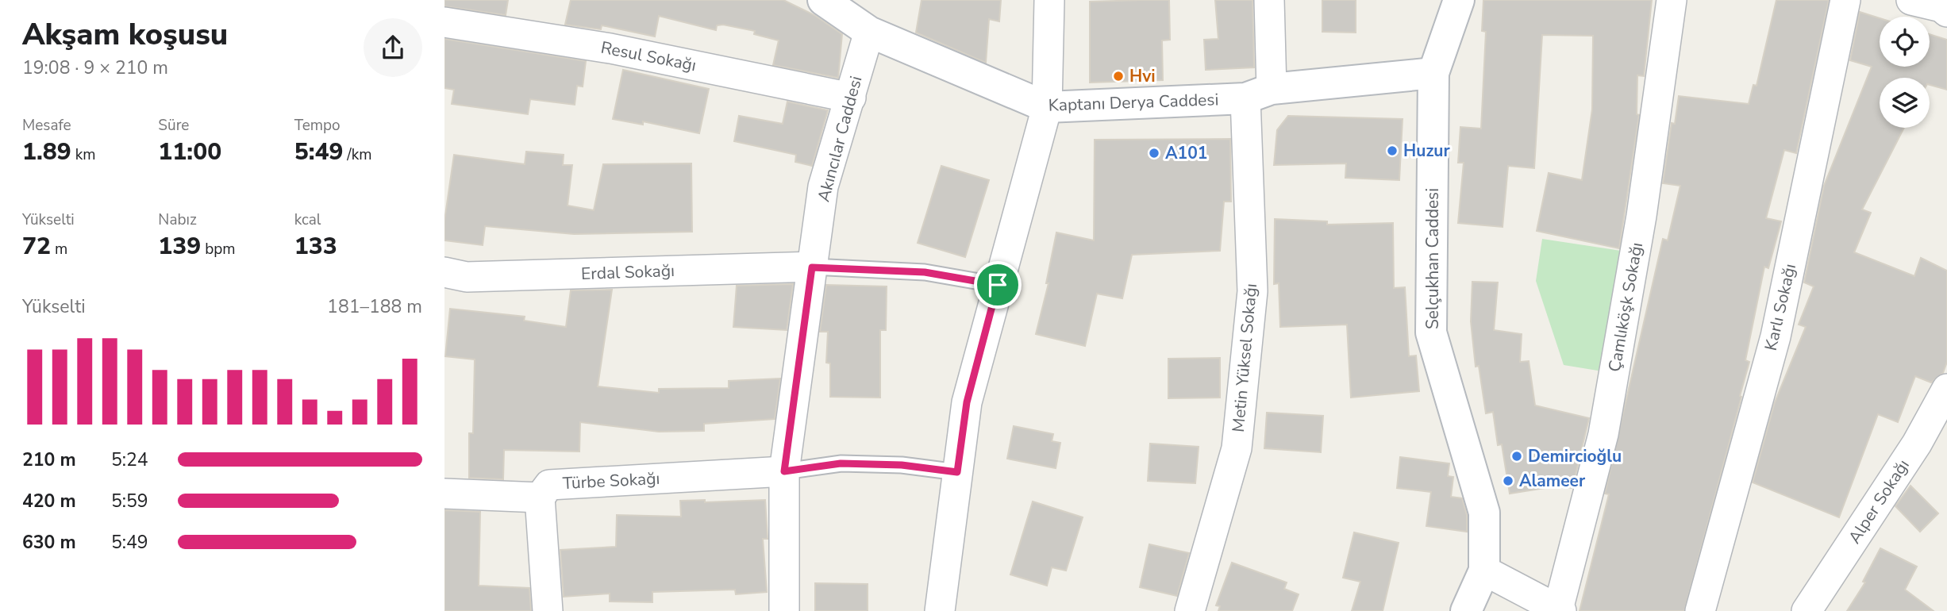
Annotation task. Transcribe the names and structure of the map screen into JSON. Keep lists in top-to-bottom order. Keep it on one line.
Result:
{"streets":{"street":["Resul Sokağı","Kaptanı Derya Caddesi","Akıncılar Caddesi","Selçukhan Caddesi","Erdal Sokağı","Çamlıköşk Sokağı","Karlı Sokağı","Metin Yüksel Sokağı","Türbe Sokağı","Alper Sokağı"]},"crossings":[["Resul Sokağı","Akıncılar Caddesi"],["Kaptanı Derya Caddesi","Akıncılar Caddesi"],["Kaptanı Derya Caddesi","Selçukhan Caddesi"],["Kaptanı Derya Caddesi","Metin Yüksel Sokağı"],["Akıncılar Caddesi","Erdal Sokağı"],["Akıncılar Caddesi","Türbe Sokağı"]],"places":["Hvi","Huzur","A101","Demircioğlu","Alameer"],"page":{"heading":["Akşam koşusu","19:08 · 9 × 210 m"],"stats":[["Mesafe","1.89 km"],["Süre","11:00"],["Tempo","5:49 /km"],["Yükselti","72 m"],["Nabız","139 bpm"],["kcal","133"]],"chart":["Yükselti","181–188 m"],"list":[{"name":"210 m","note":"5:24"},{"name":"420 m","note":"5:59"},{"name":"630 m","note":"5:49"}]}}
